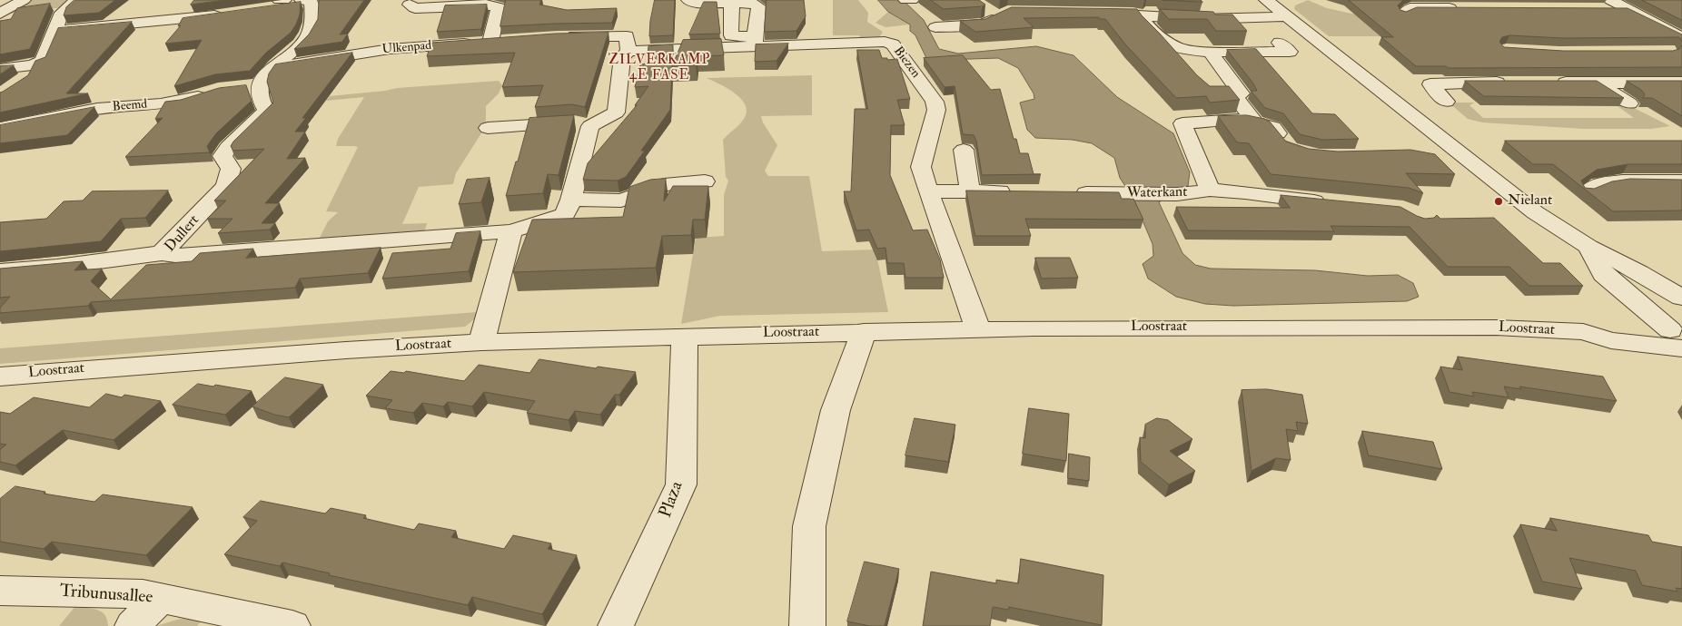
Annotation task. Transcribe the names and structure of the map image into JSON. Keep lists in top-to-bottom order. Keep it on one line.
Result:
{"streets":{"street":["Ulkenpad","Biezen","Beemd","Waterkant","Dullert","Loostraat","Plaza","Tribunusallee"]},"crossings":[["Ulkenpad","Dullert"],["Biezen","Loostraat"],["Loostraat","Plaza"]],"districts":["ZILVERKAMP 4E FASE"],"places":["Nielant"]}
